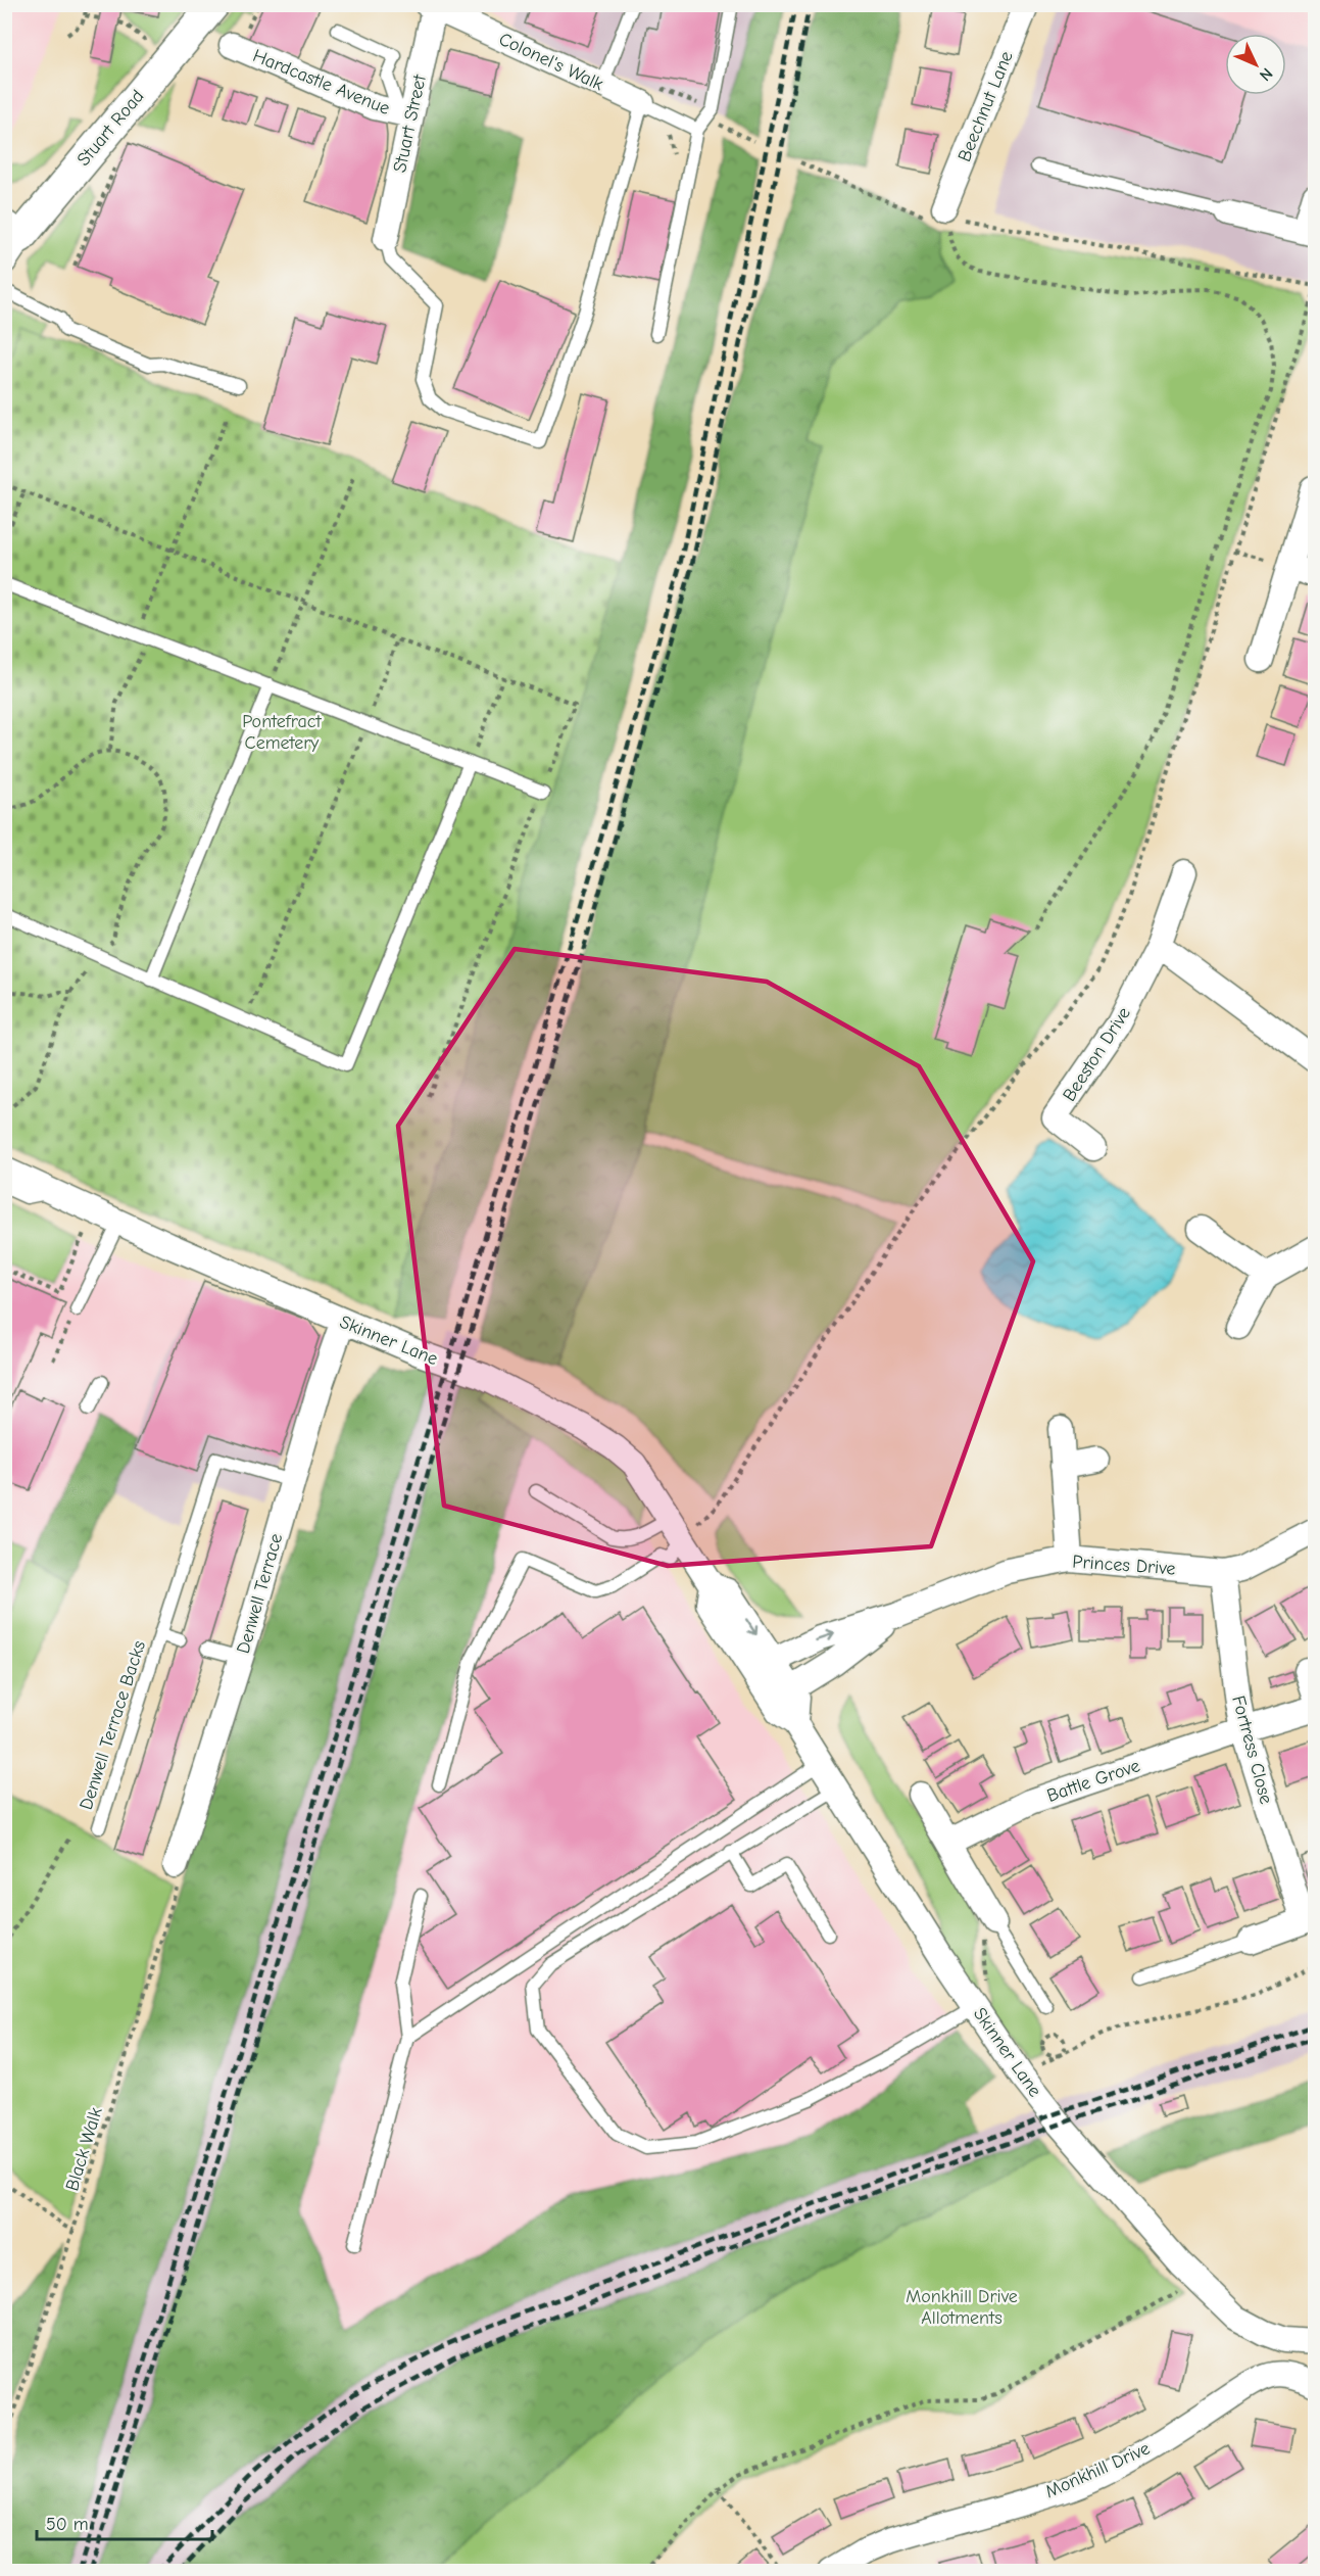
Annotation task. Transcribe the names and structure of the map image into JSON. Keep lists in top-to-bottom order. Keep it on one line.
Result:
{"streets":{"street":["Colonel's Walk","Hardcastle Avenue","Beechnut Lane","Stuart Street","Stuart Road","Beeston Drive","Skinner Lane","Princes Drive","Denwell Terrace","Fortress Close","Battle Grove","Monkhill Drive"],"lane":["Denwell Terrace Backs"],"path":["Black Walk"]},"crossings":[["Colonel's Walk","Stuart Street"],["Hardcastle Avenue","Stuart Street"],["Skinner Lane","Princes Drive"],["Skinner Lane","Denwell Terrace"],["Princes Drive","Fortress Close"],["Denwell Terrace","Denwell Terrace Backs"],["Denwell Terrace","Black Walk"],["Fortress Close","Battle Grove"]],"parks":["Pontefract Cemetery","Monkhill Drive Allotments"],"scale_bar":"50 m","north":"bottom right"}
